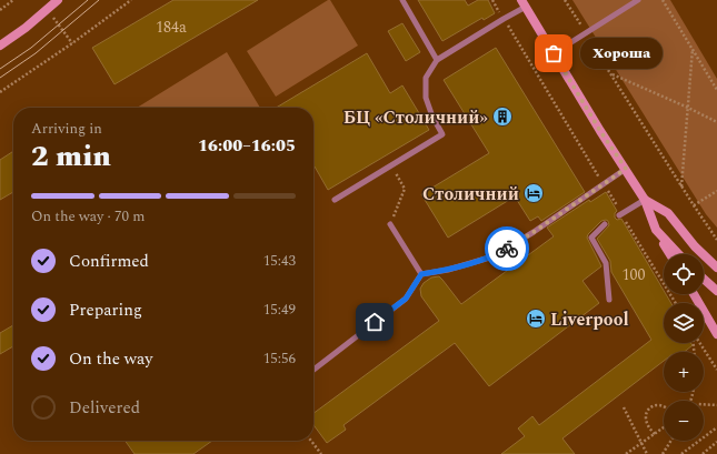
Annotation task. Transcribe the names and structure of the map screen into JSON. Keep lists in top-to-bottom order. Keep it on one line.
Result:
{"places":{"other":["Хороша"],"building":["БЦ «Столичний»"],"hotel":["Столичний","Liverpool"]},"house_numbers":["184а","100"],"page":{"bubble":"Хороша","heading":["2 min","Arriving in","16:00–16:05"],"bar":"On the way · 70 m","list":[["Confirmed","15:43"],["Preparing","15:49"],["On the way","15:56"],"Delivered"],"map_buttons":["+","−"]}}
